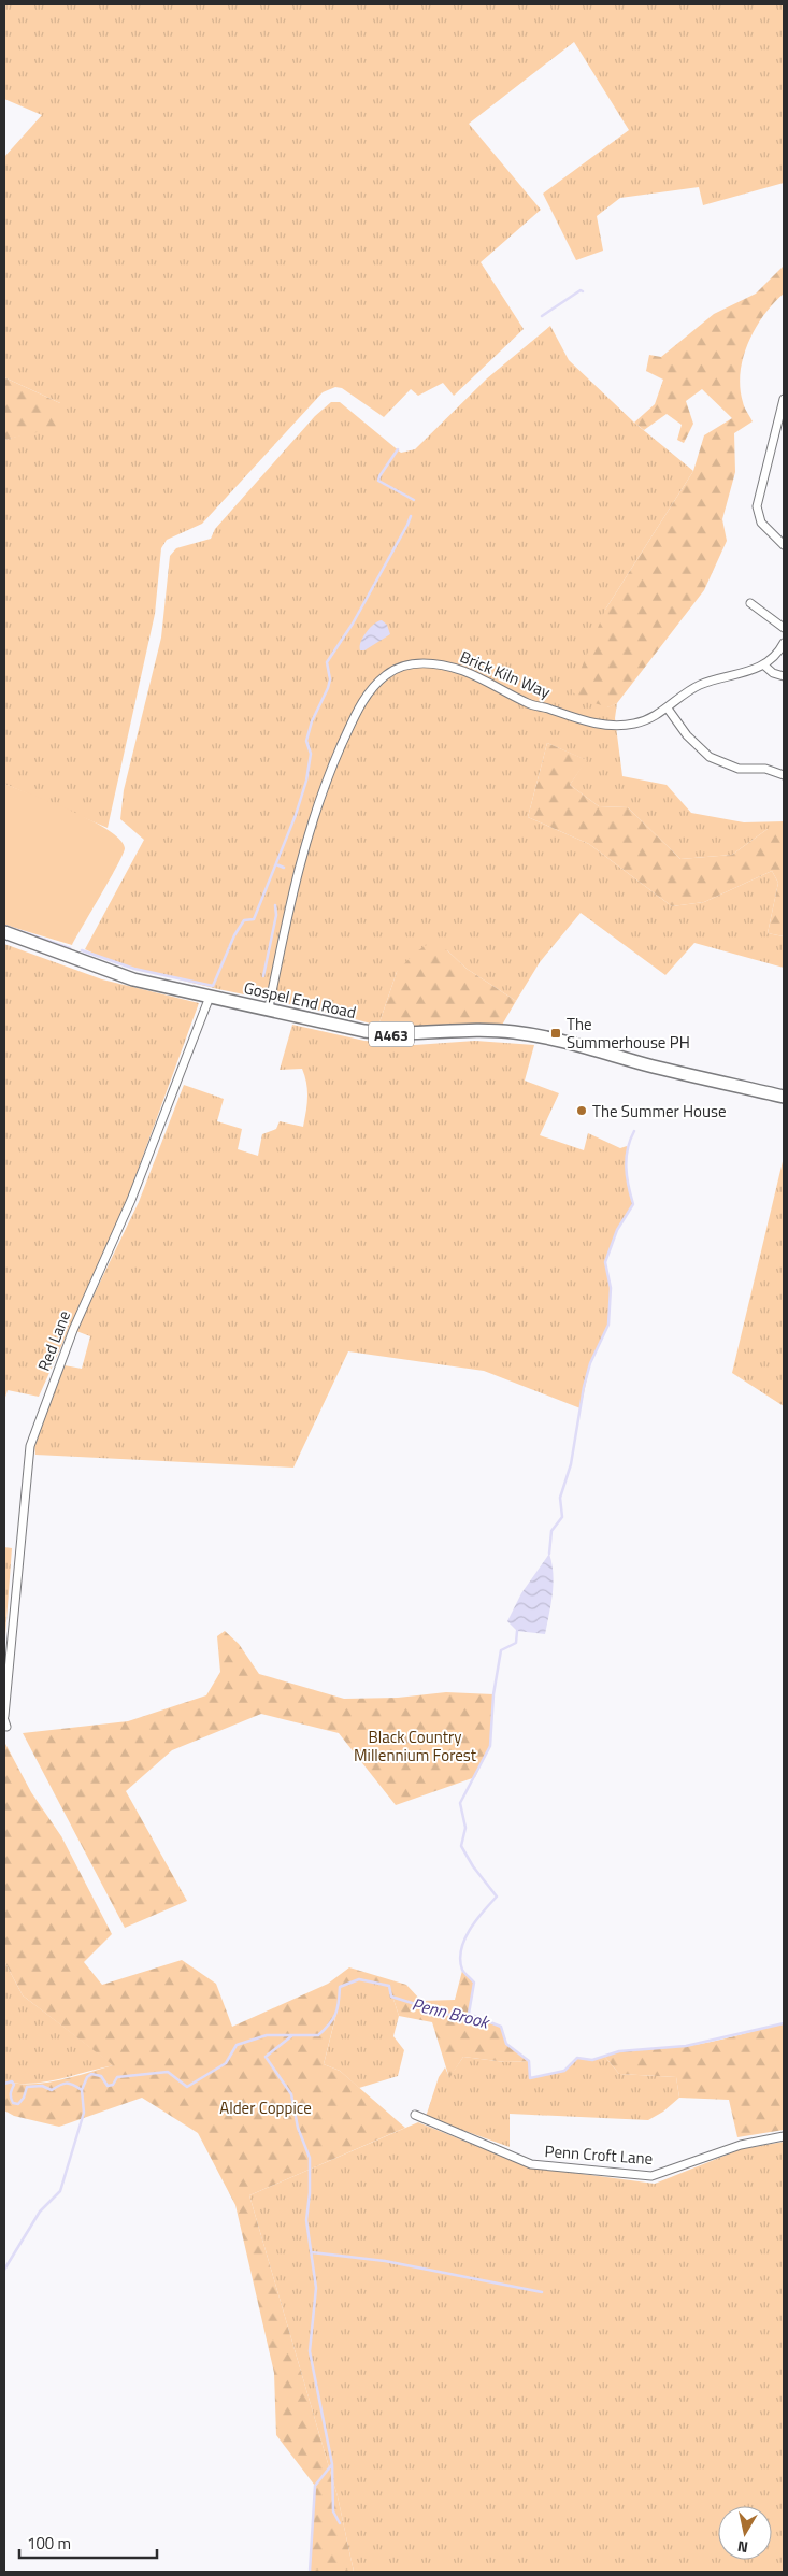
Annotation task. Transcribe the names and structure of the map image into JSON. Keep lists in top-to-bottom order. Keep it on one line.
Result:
{"streets":{"main road":["Gospel End Road","A463"],"street":["Brick Kiln Way","Red Lane","Penn Croft Lane"]},"crossings":[["Brick Kiln Way","Gospel End Road"],["Gospel End Road","Red Lane"]],"water":["Penn Brook"],"parks":["Black Country Millennium Forest","Alder Coppice"],"places":{"transit":["The Summerhouse PH"],"other":["The Summer House"]},"scale_bar":"100 m","north":"bottom"}
